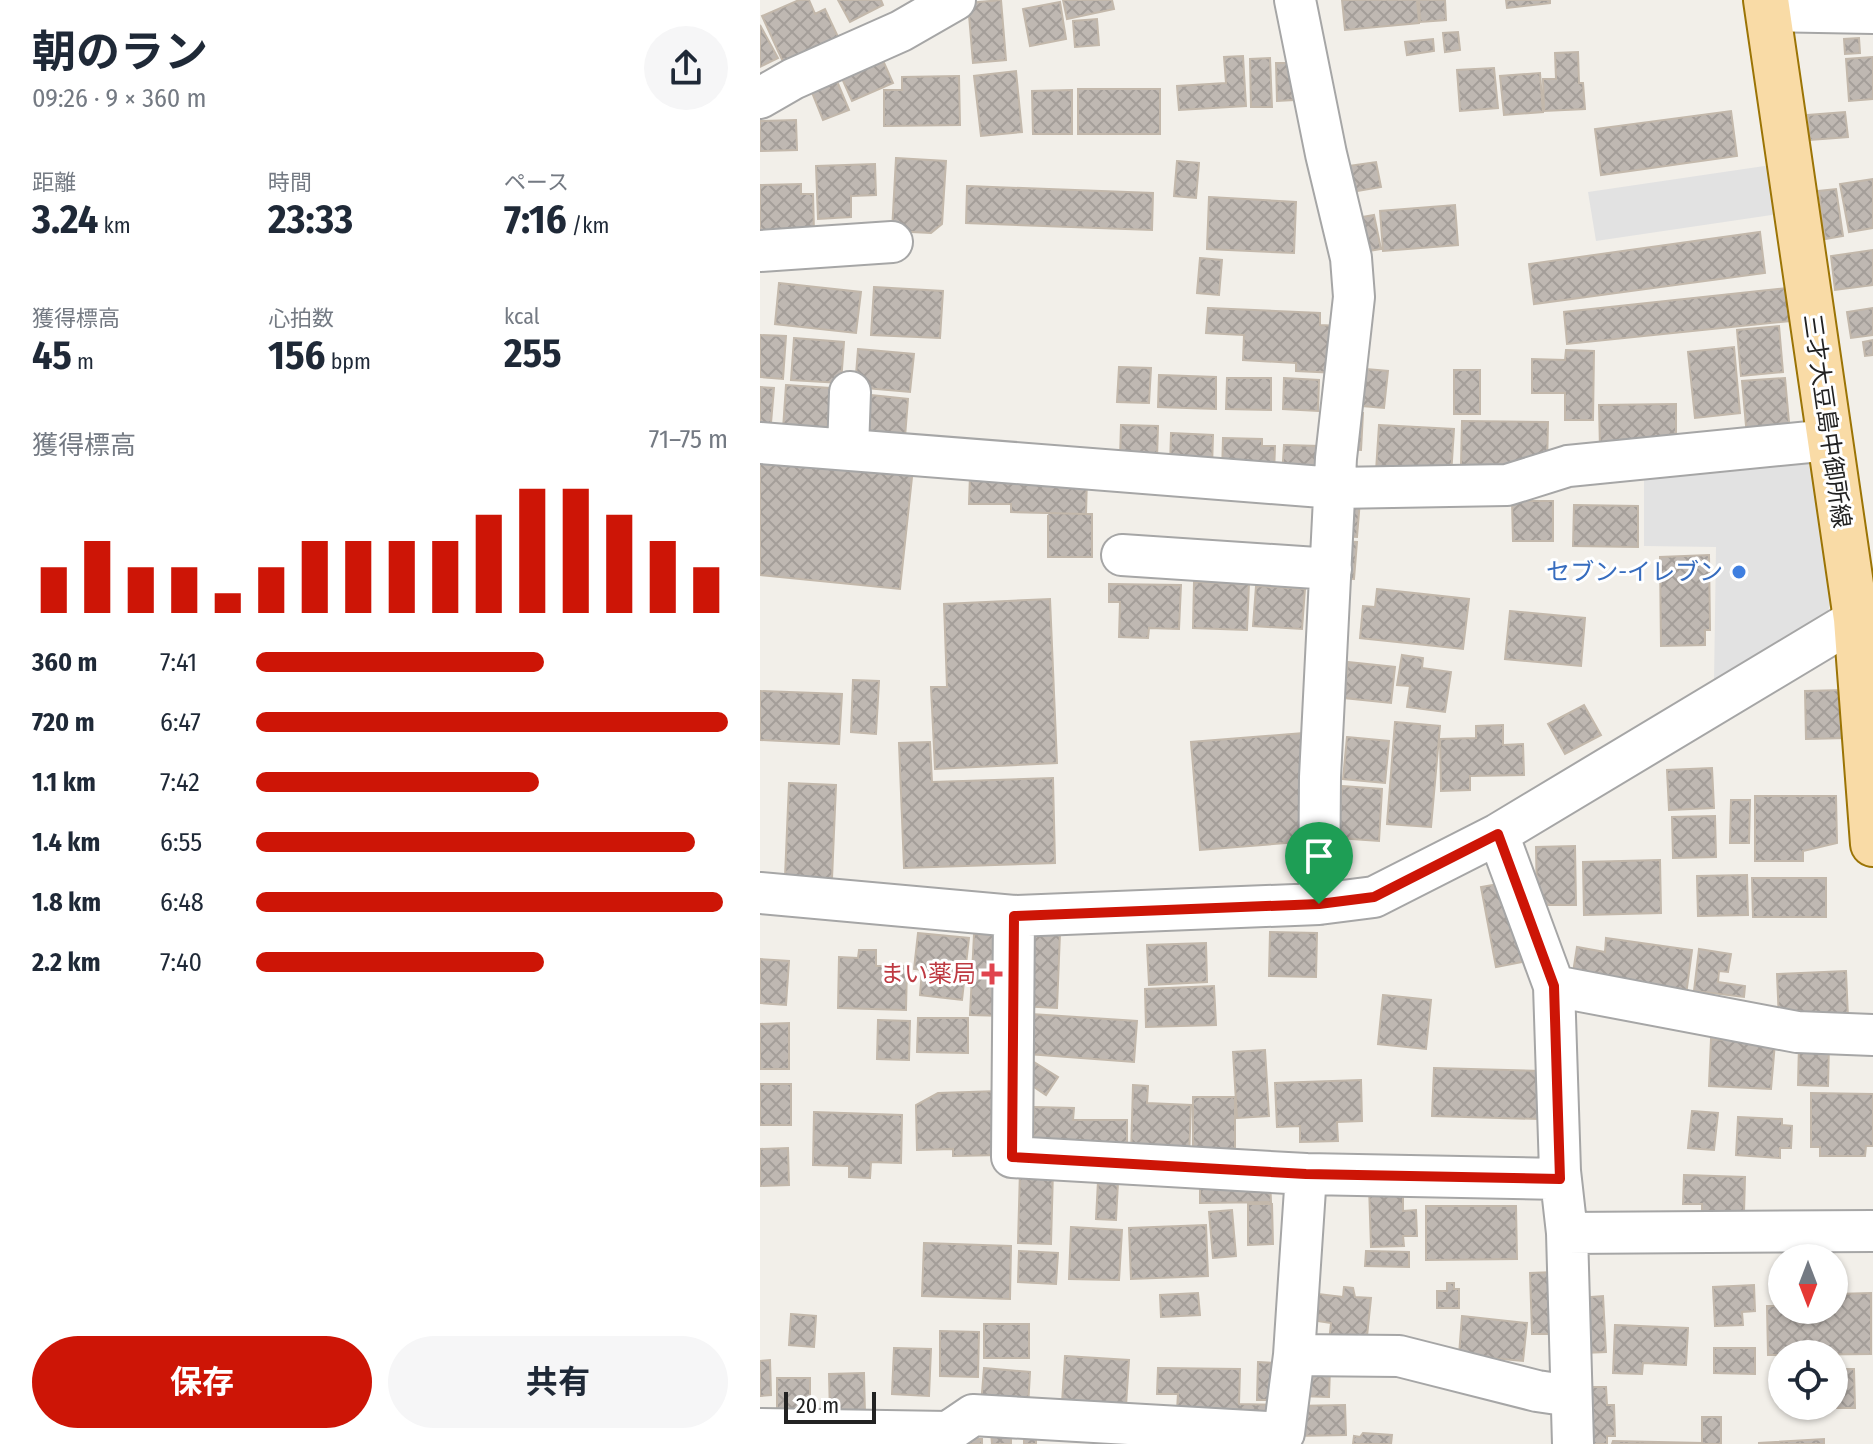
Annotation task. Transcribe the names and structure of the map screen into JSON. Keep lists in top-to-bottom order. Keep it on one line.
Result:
{"streets":{"main road":["三才大豆島中御所線"]},"places":{"other":["セブン-イレブン"],"health":["まい薬局"]},"scale_bar":"20 m","north":"bottom","page":{"heading":["朝のラン","09:26 · 9 × 360 m"],"stats":[["距離","3.24 km"],["時間","23:33"],["ペース","7:16 /km"],["獲得標高","45 m"],["心拍数","156 bpm"],["kcal","255"]],"chart":["獲得標高","71–75 m"],"list":[{"name":"360 m","note":"7:41"},{"name":"720 m","note":"6:47"},{"name":"1.1 km","note":"7:42"},{"name":"1.4 km","note":"6:55"},{"name":"1.8 km","note":"6:48"},{"name":"2.2 km","note":"7:40"}],"buttons":["保存","共有"],"scale":"20 m"}}
